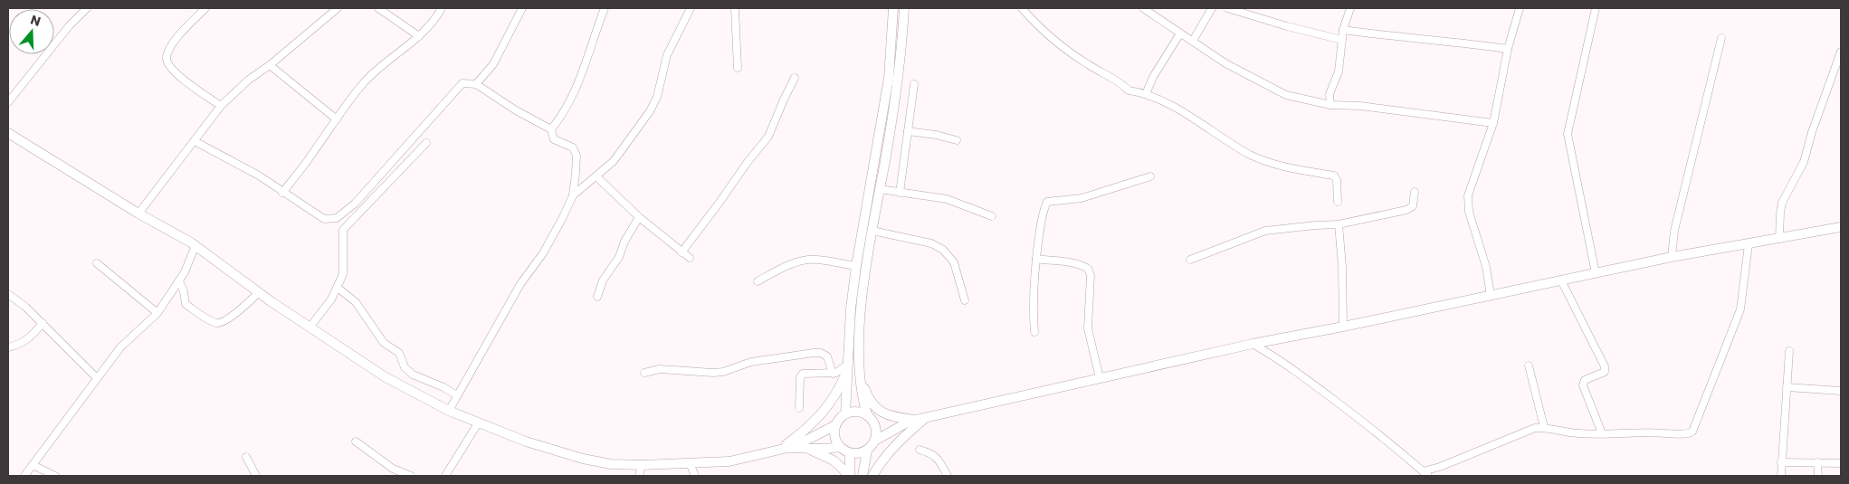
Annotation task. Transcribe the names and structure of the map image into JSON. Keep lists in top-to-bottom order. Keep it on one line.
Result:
{"north":"top"}
